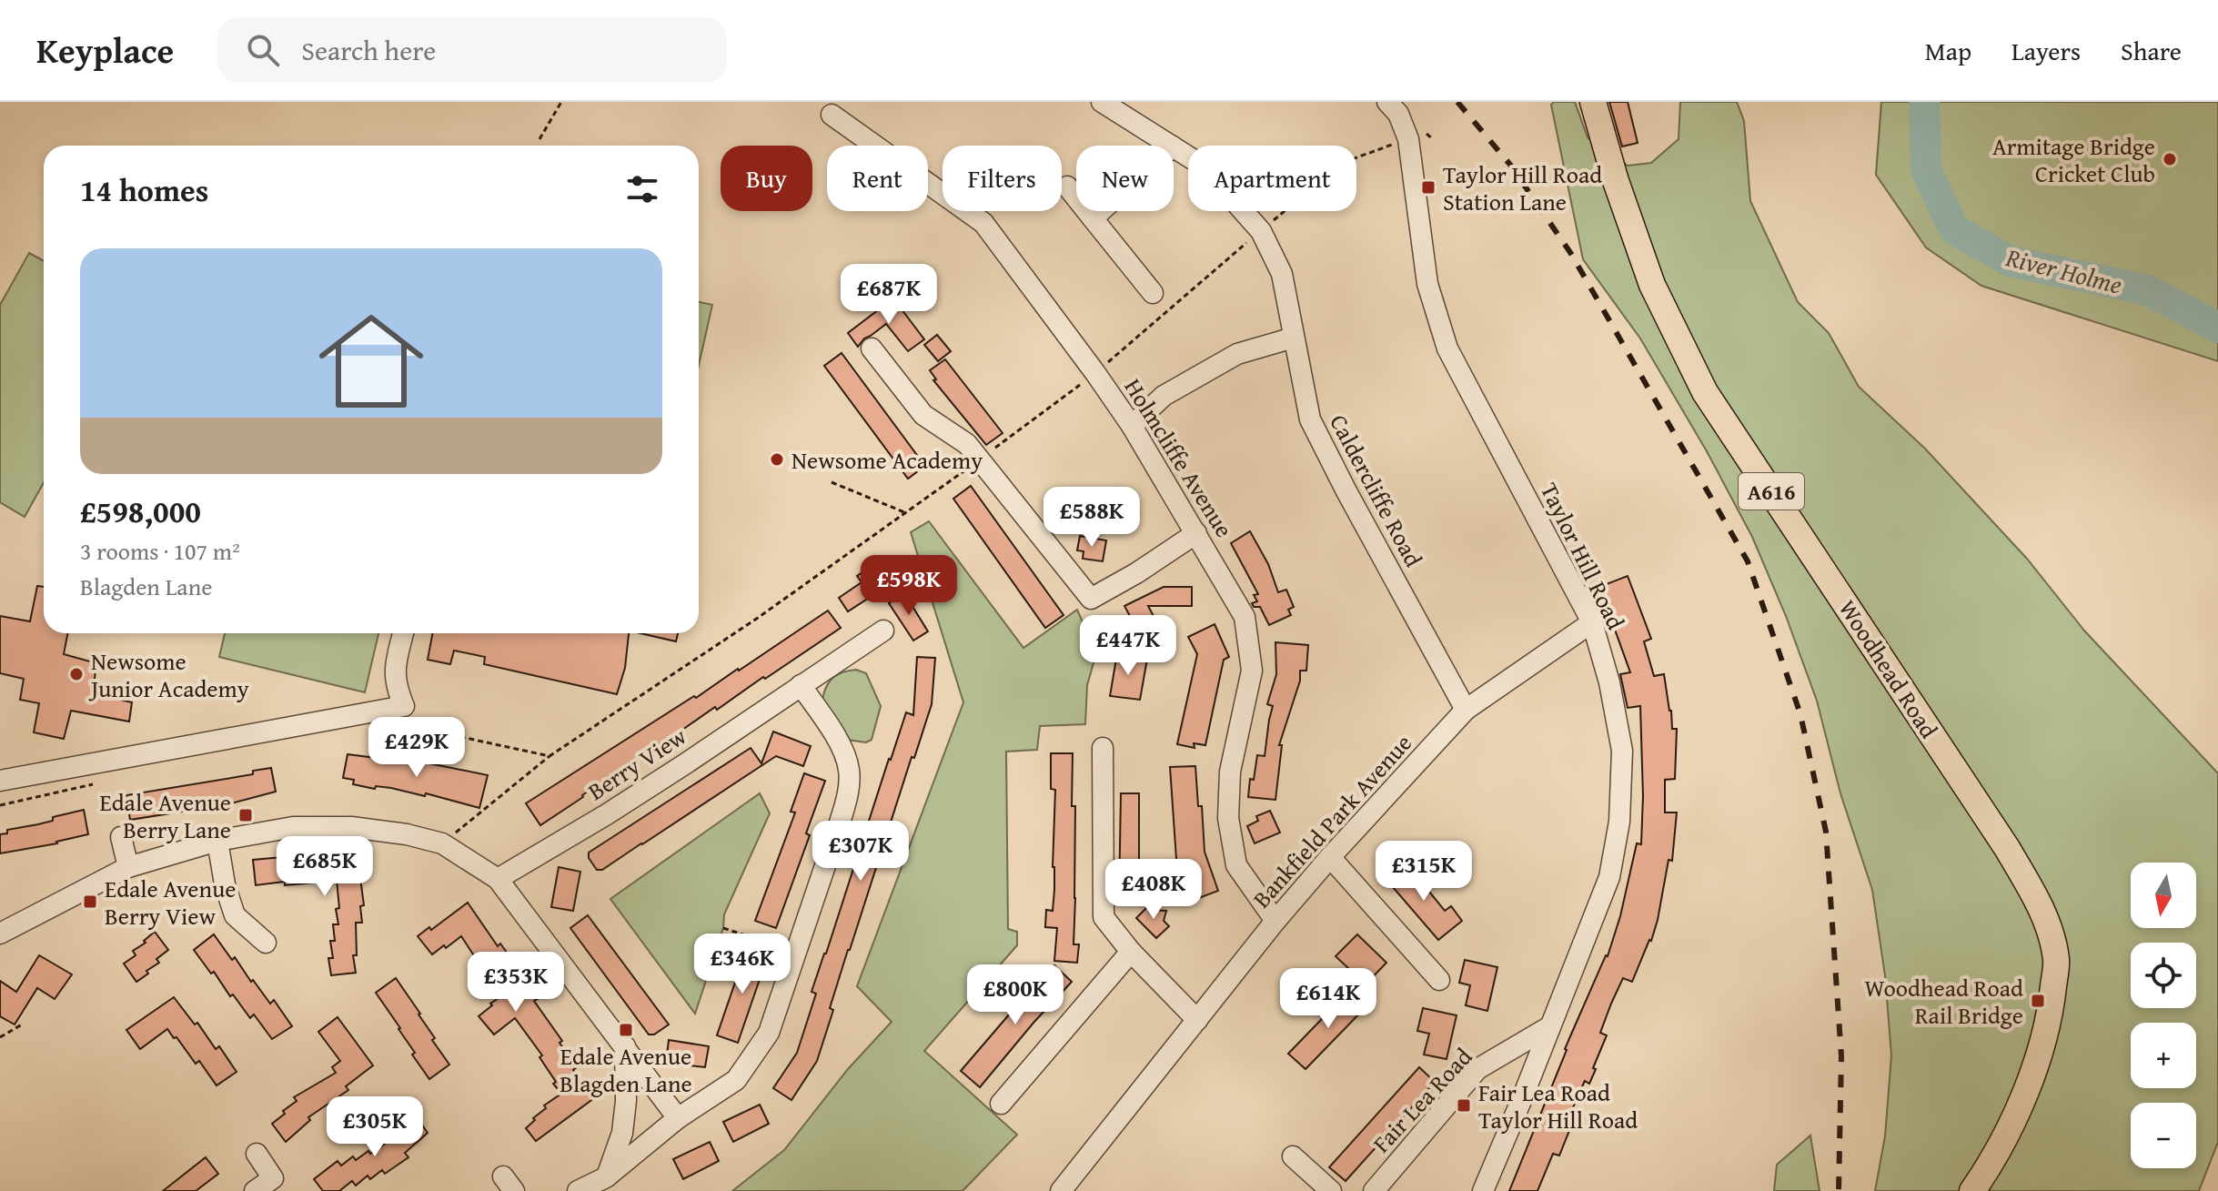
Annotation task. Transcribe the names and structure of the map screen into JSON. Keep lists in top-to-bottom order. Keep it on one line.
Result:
{"streets":{"main road":["A616","Woodhead Road"],"street":["Holmcliffe Avenue","Caldercliffe Road","Taylor Hill Road","Berry View","Bankfield Park Avenue","Fair Lea Road"]},"crossings":[["Holmcliffe Avenue","Bankfield Park Avenue"],["Caldercliffe Road","Bankfield Park Avenue"],["Taylor Hill Road","Bankfield Park Avenue"],["Taylor Hill Road","Fair Lea Road"]],"water":["River Holme"],"places":{"other":["Armitage Bridge Cricket Club","Newsome Academy","Newsome Junior Academy"],"transit":["Taylor Hill Road Station Lane","Edale Avenue Berry Lane","Edale Avenue Berry View","Woodhead Road Rail Bridge","Edale Avenue Blagden Lane","Fair Lea Road Taylor Hill Road"]},"north":"bottom","page":{"header":"Keyplace","search":"Search here","nav":["Map","Layers","Share"],"chip":["Buy","Rent","Filters","New","Apartment"],"heading":"14 homes","list":[{"name":"£598,000","note":"3 rooms · 107 m² · Blagden Lane"}],"price":["£687K","£588K","£598K","£447K","£429K","£307K","£685K","£315K","£408K","£346K","£353K","£800K","£614K","£305K"],"map_buttons":["+","−"]}}
